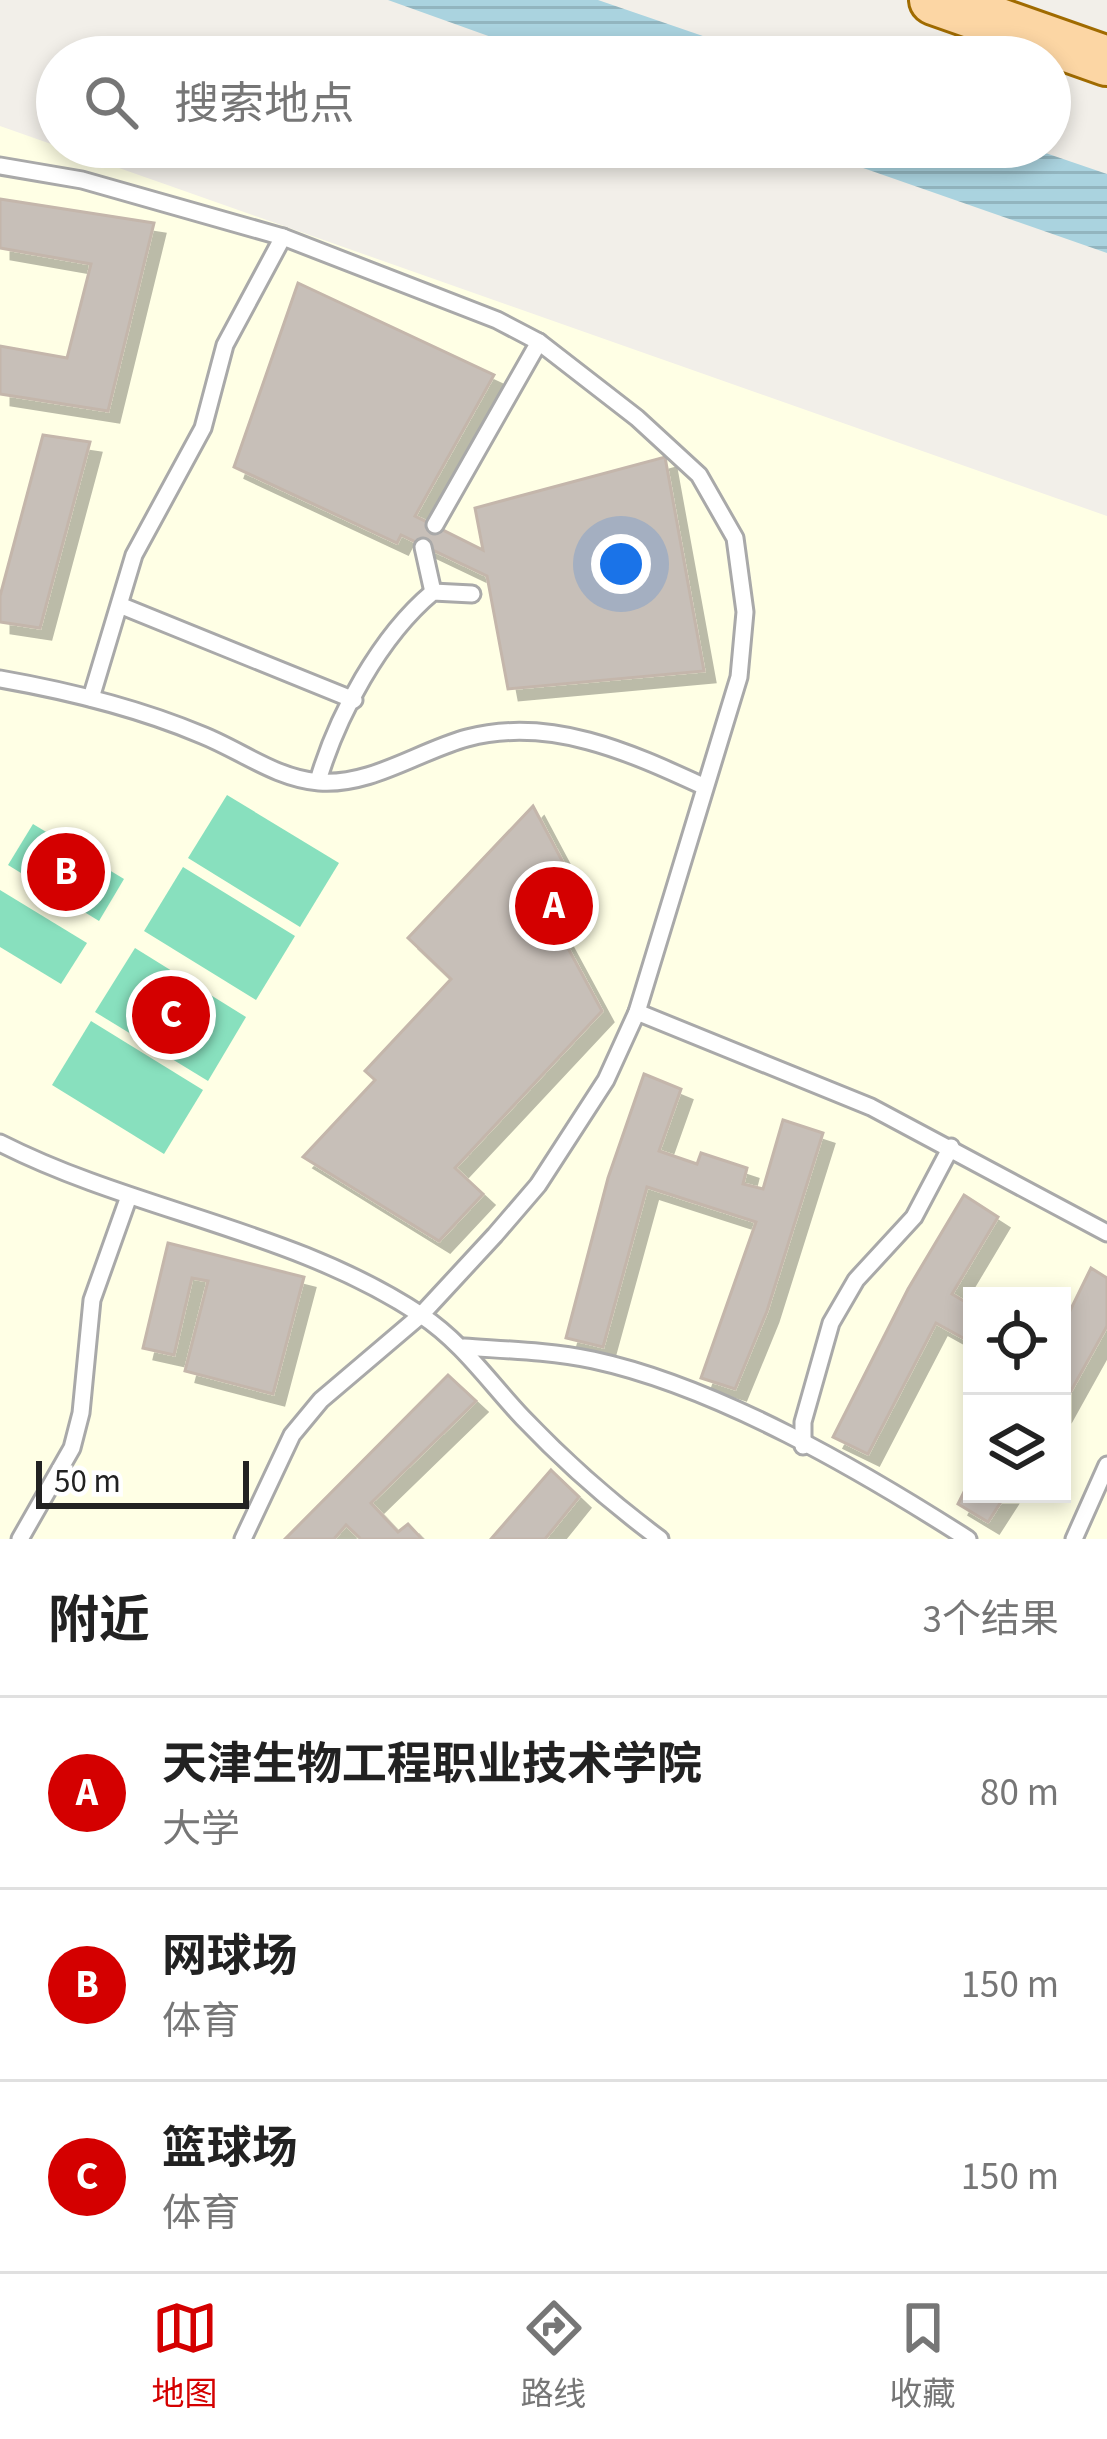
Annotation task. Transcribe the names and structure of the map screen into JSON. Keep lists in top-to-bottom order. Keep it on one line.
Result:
{"scale_bar":"50 m","page":{"search":"搜索地点","pins":["B","A","C"],"scale":"50 m","heading":["附近","3个结果"],"list":[{"mark":"A","name":"天津生物工程职业技术学院","note":"大学","value":"80 m"},{"mark":"B","name":"网球场","note":"体育","value":"150 m"},{"mark":"C","name":"篮球场","note":"体育","value":"150 m"}],"nav":["地图","路线","收藏"]}}
